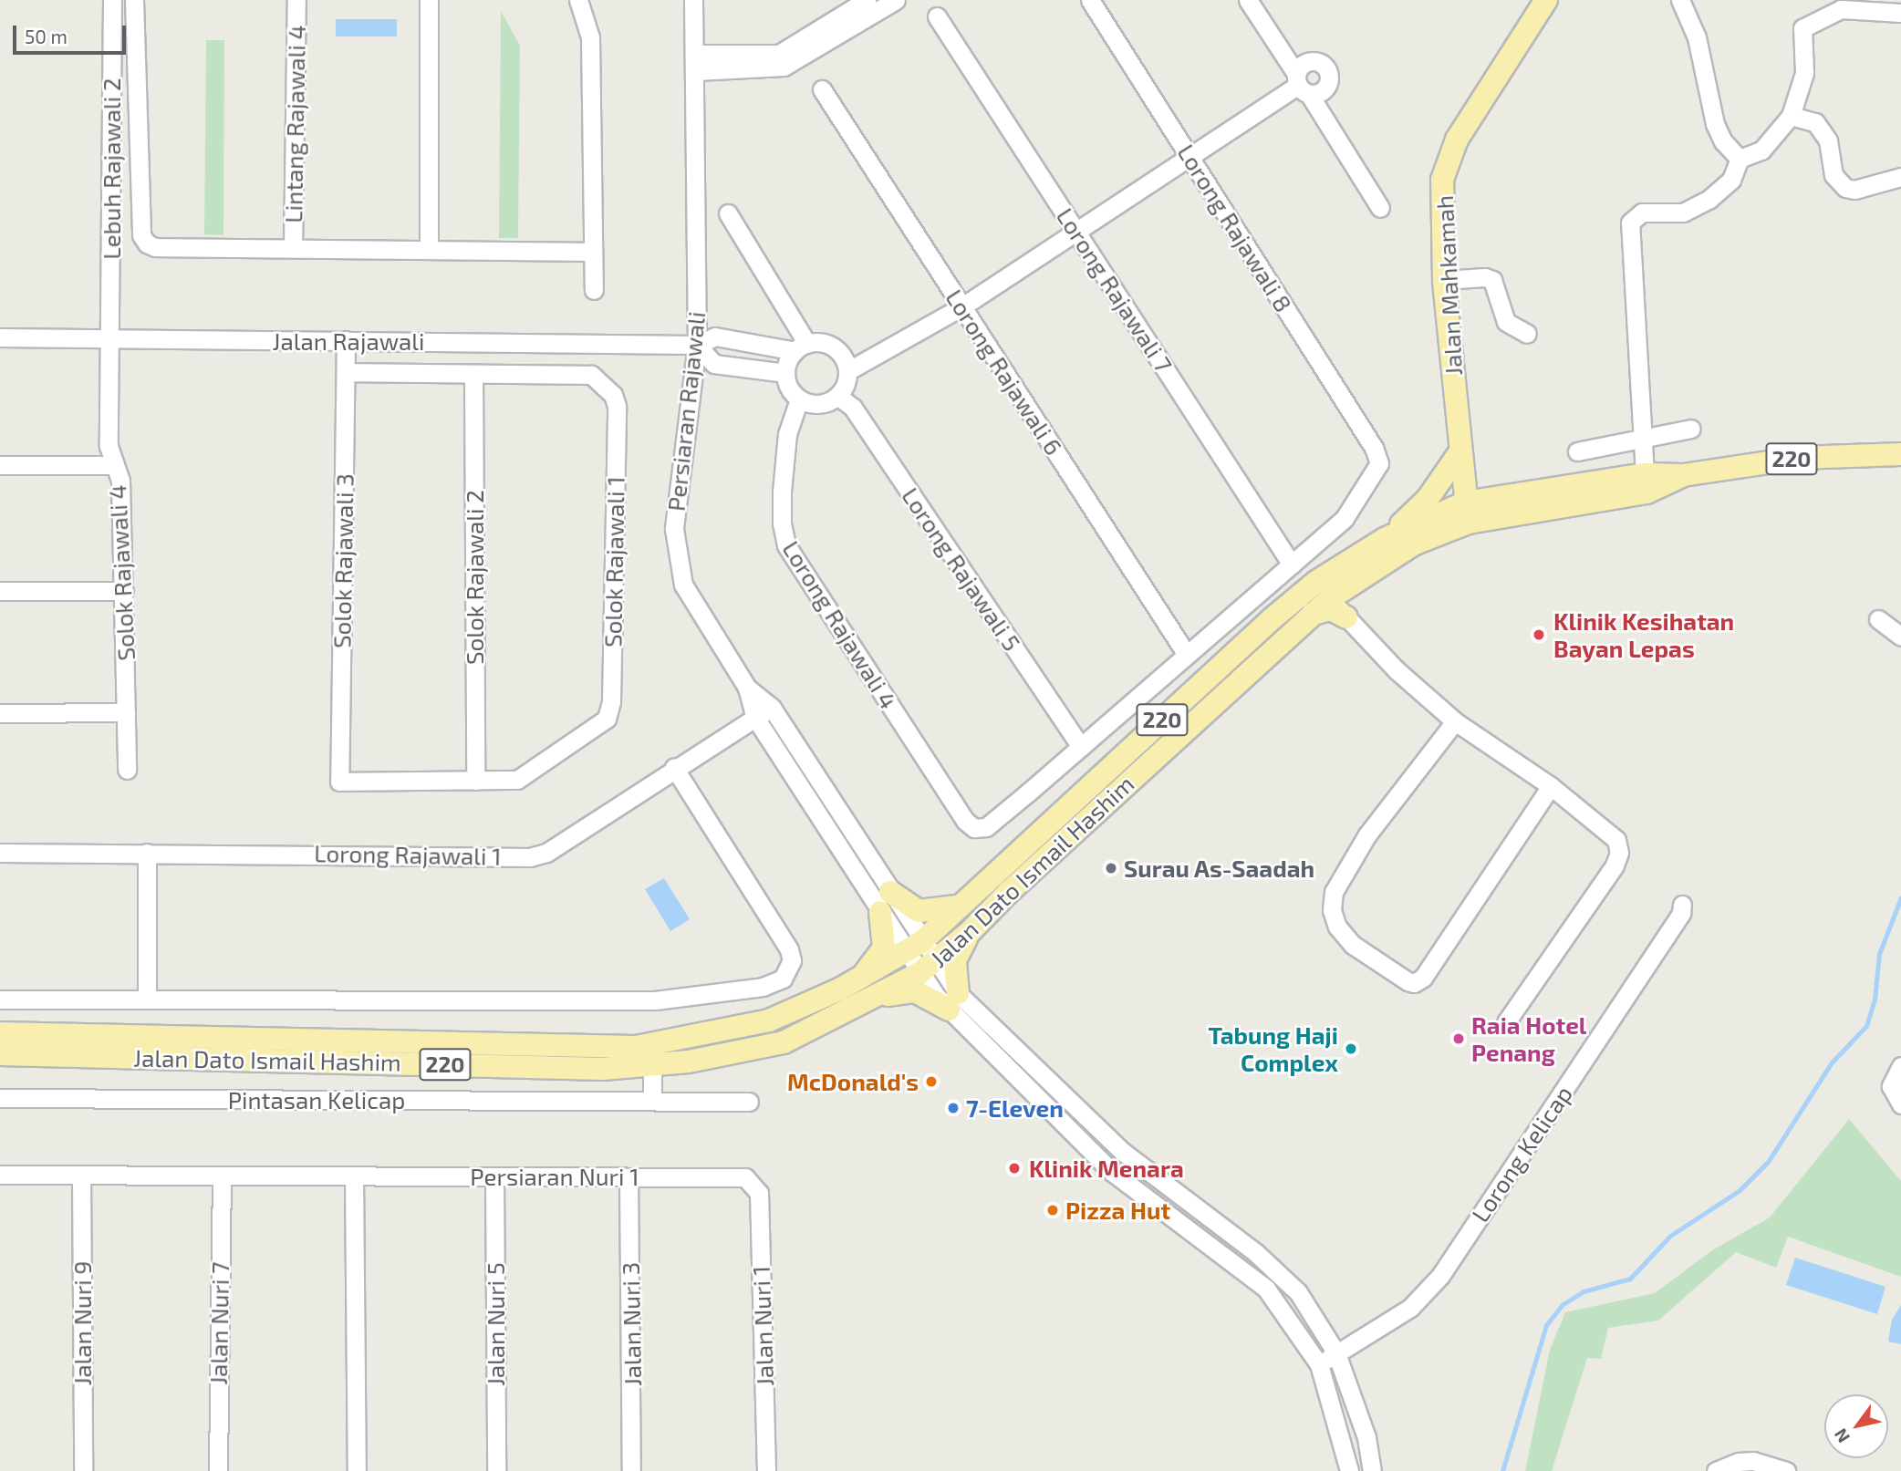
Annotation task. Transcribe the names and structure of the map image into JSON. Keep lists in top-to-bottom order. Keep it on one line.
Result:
{"streets":{"main road":["Jalan Mahkamah","220","Jalan Dato Ismail Hashim"],"street":["Lintang Rajawali 4","Lebuh Rajawali 2","Lorong Rajawali 8","Lorong Rajawali 7","Jalan Rajawali","Lorong Rajawali 6","Persiaran Rajawali","Solok Rajawali 3","Solok Rajawali 1","Lorong Rajawali 5","Solok Rajawali 4","Solok Rajawali 2","Lorong Rajawali 4","Lorong Rajawali 1","Pintasan Kelicap","Lorong Kelicap","Persiaran Nuri 1","Jalan Nuri 9","Jalan Nuri 7","Jalan Nuri 5","Jalan Nuri 3","Jalan Nuri 1"]},"crossings":[["Lebuh Rajawali 2","Jalan Rajawali"],["Lebuh Rajawali 2","Solok Rajawali 4"],["Lorong Rajawali 8","Lorong Rajawali 7"],["Jalan Mahkamah","Jalan Dato Ismail Hashim"],["Jalan Rajawali","Persiaran Rajawali"],["Jalan Rajawali","Solok Rajawali 3"],["Jalan Rajawali","Lorong Rajawali 5"],["Jalan Rajawali","Solok Rajawali 4"],["Jalan Rajawali","Lorong Rajawali 4"],["Persiaran Rajawali","Lorong Rajawali 1"],["Persiaran Rajawali","Jalan Dato Ismail Hashim"],["Solok Rajawali 3","Solok Rajawali 1"],["Solok Rajawali 1","Solok Rajawali 2"],["Lorong Rajawali 5","Lorong Rajawali 4"],["Persiaran Nuri 1","Jalan Nuri 9"],["Persiaran Nuri 1","Jalan Nuri 7"],["Persiaran Nuri 1","Jalan Nuri 5"],["Persiaran Nuri 1","Jalan Nuri 3"],["Persiaran Nuri 1","Jalan Nuri 1"]],"places":["Klinik Kesihatan Bayan Lepas","Surau As-Saadah","Raia Hotel Penang","Tabung Haji Complex","McDonald's","7-Eleven","Klinik Menara","Pizza Hut"],"scale_bar":"50 m","north":"bottom left"}
